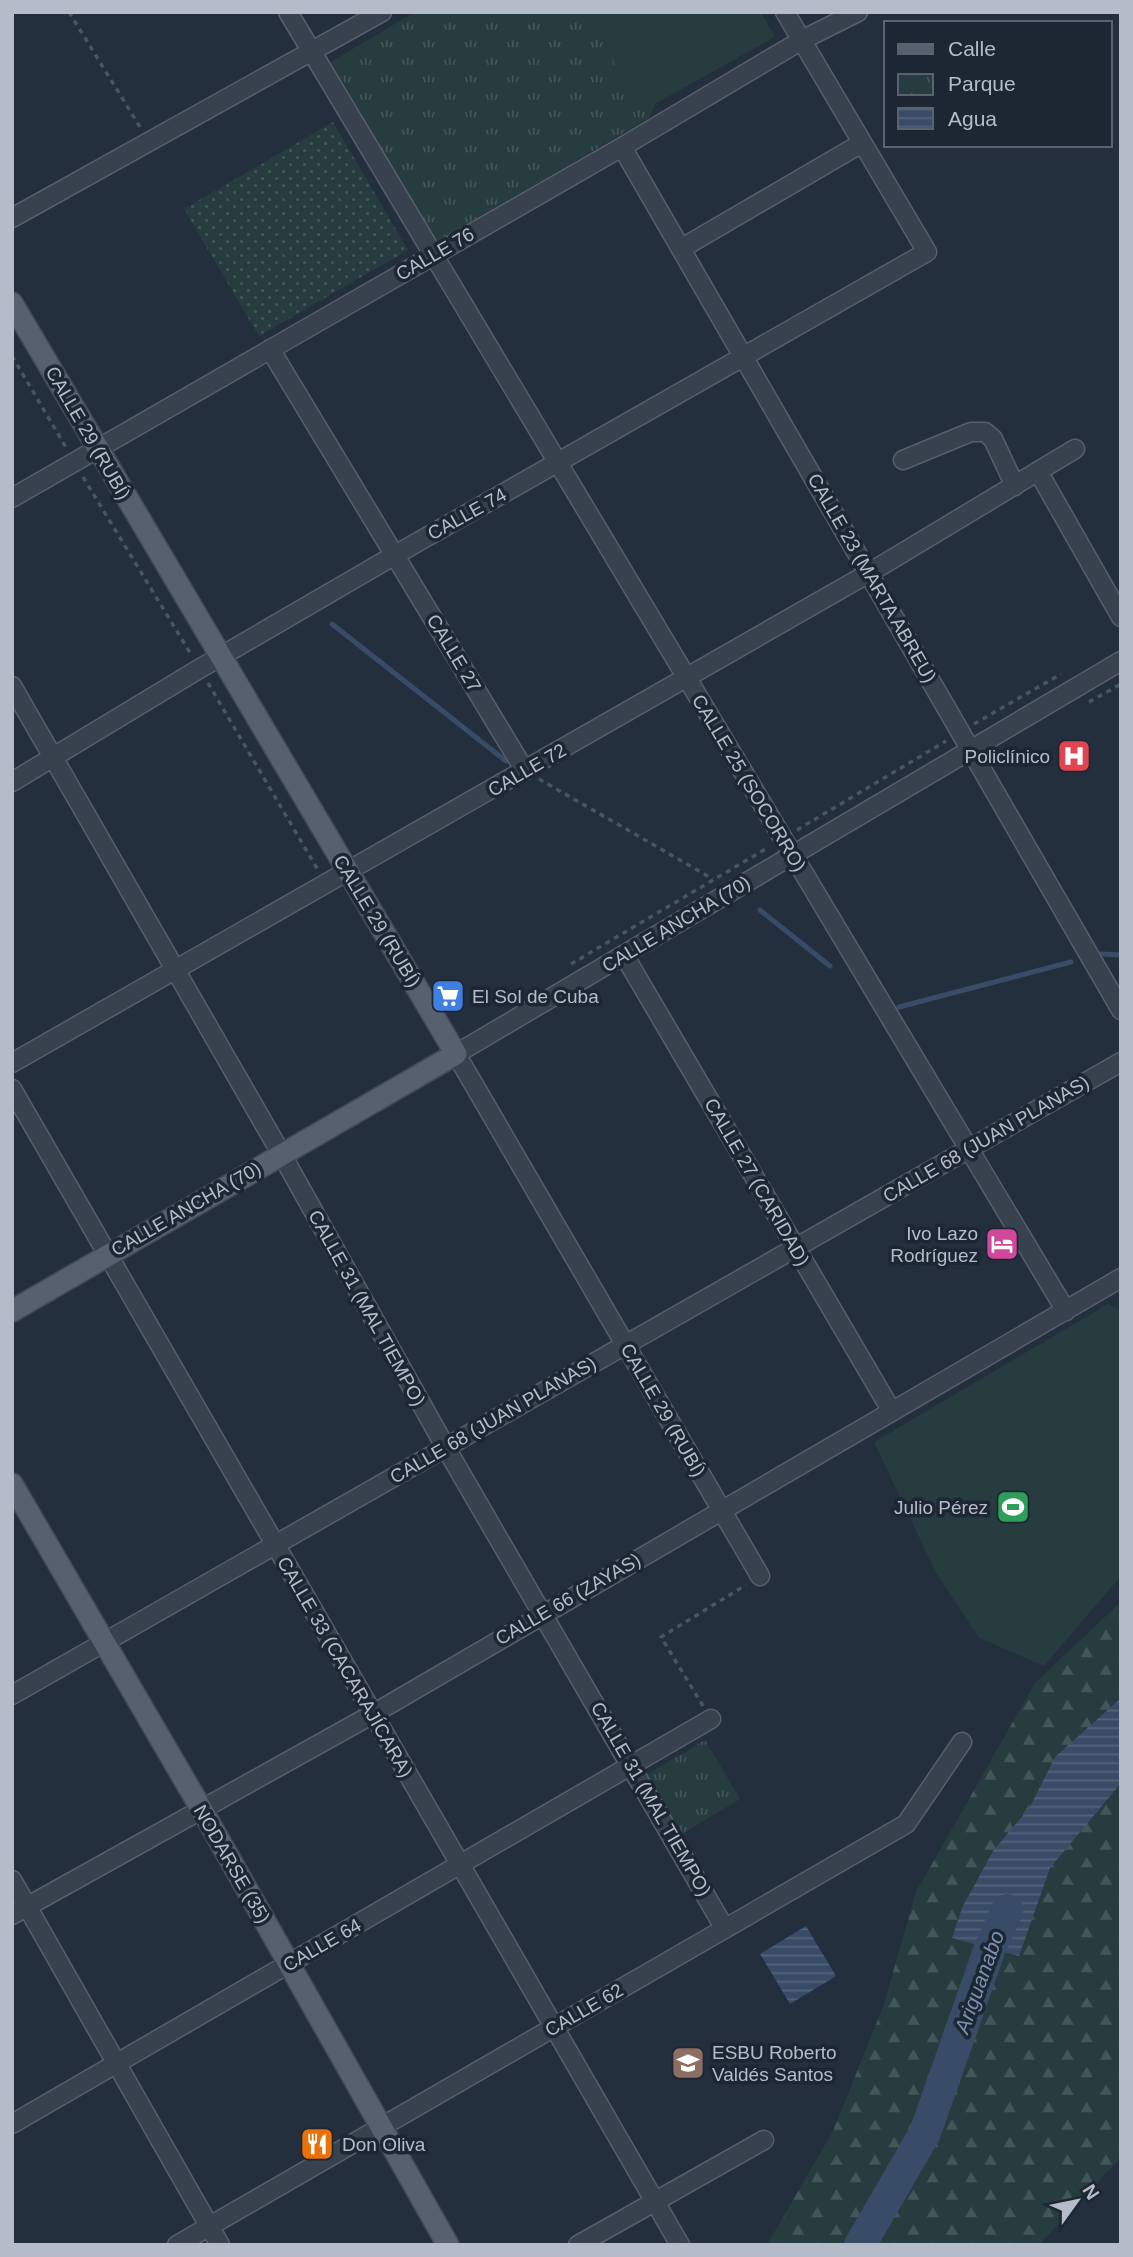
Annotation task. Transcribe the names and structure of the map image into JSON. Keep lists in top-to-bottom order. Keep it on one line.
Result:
{"streets":{"main road":["CALLE 29 (RUBÍ)","CALLE ANCHA (70)","NODARSE (35)"],"street":["CALLE 76","CALLE 74","CALLE 23 (MARTA ABREU)","CALLE 27","CALLE 72","CALLE 25 (SOCORRO)","CALLE 68 (JUAN PLANAS)","CALLE 27 (CARIDAD)","CALLE 31 (MAL TIEMPO)","CALLE 66 (ZAYAS)","CALLE 33 (CACARAJÍCARA)","CALLE 64","CALLE 62"]},"crossings":[["CALLE 76","CALLE 29 (RUBÍ)"],["CALLE 76","CALLE 23 (MARTA ABREU)"],["CALLE 76","CALLE 27"],["CALLE 76","CALLE 25 (SOCORRO)"],["CALLE 29 (RUBÍ)","CALLE 74"],["CALLE 29 (RUBÍ)","CALLE 72"],["CALLE 29 (RUBÍ)","CALLE ANCHA (70)"],["CALLE 29 (RUBÍ)","CALLE 68 (JUAN PLANAS)"],["CALLE 29 (RUBÍ)","CALLE 66 (ZAYAS)"],["CALLE 74","CALLE 23 (MARTA ABREU)"],["CALLE 74","CALLE 27"],["CALLE 74","CALLE 25 (SOCORRO)"],["CALLE 74","CALLE 31 (MAL TIEMPO)"],["CALLE 23 (MARTA ABREU)","CALLE 72"],["CALLE 23 (MARTA ABREU)","CALLE ANCHA (70)"],["CALLE 27","CALLE 72"],["CALLE 72","CALLE 25 (SOCORRO)"],["CALLE 72","CALLE 31 (MAL TIEMPO)"],["CALLE 25 (SOCORRO)","CALLE ANCHA (70)"],["CALLE 25 (SOCORRO)","CALLE 68 (JUAN PLANAS)"],["CALLE 25 (SOCORRO)","CALLE 66 (ZAYAS)"],["CALLE ANCHA (70)","CALLE 27 (CARIDAD)"],["CALLE ANCHA (70)","CALLE 31 (MAL TIEMPO)"],["CALLE ANCHA (70)","CALLE 33 (CACARAJÍCARA)"],["CALLE 68 (JUAN PLANAS)","CALLE 27 (CARIDAD)"],["CALLE 68 (JUAN PLANAS)","CALLE 31 (MAL TIEMPO)"],["CALLE 68 (JUAN PLANAS)","CALLE 33 (CACARAJÍCARA)"],["CALLE 68 (JUAN PLANAS)","NODARSE (35)"],["CALLE 27 (CARIDAD)","CALLE 66 (ZAYAS)"],["CALLE 31 (MAL TIEMPO)","CALLE 66 (ZAYAS)"],["CALLE 31 (MAL TIEMPO)","CALLE 64"],["CALLE 31 (MAL TIEMPO)","CALLE 62"],["CALLE 66 (ZAYAS)","CALLE 33 (CACARAJÍCARA)"],["CALLE 66 (ZAYAS)","NODARSE (35)"],["CALLE 33 (CACARAJÍCARA)","CALLE 64"],["CALLE 33 (CACARAJÍCARA)","CALLE 62"],["NODARSE (35)","CALLE 64"],["NODARSE (35)","CALLE 62"]],"water":["Ariguanabo"],"places":{"hospital":["Policlínico"],"supermarket":["El Sol de Cuba"],"hotel":["Ivo Lazo Rodríguez"],"sports":["Julio Pérez"],"school or university":["ESBU Roberto Valdés Santos"],"restaurant":["Don Oliva"]},"legend":["Calle","Parque","Agua"],"north":"top right"}
